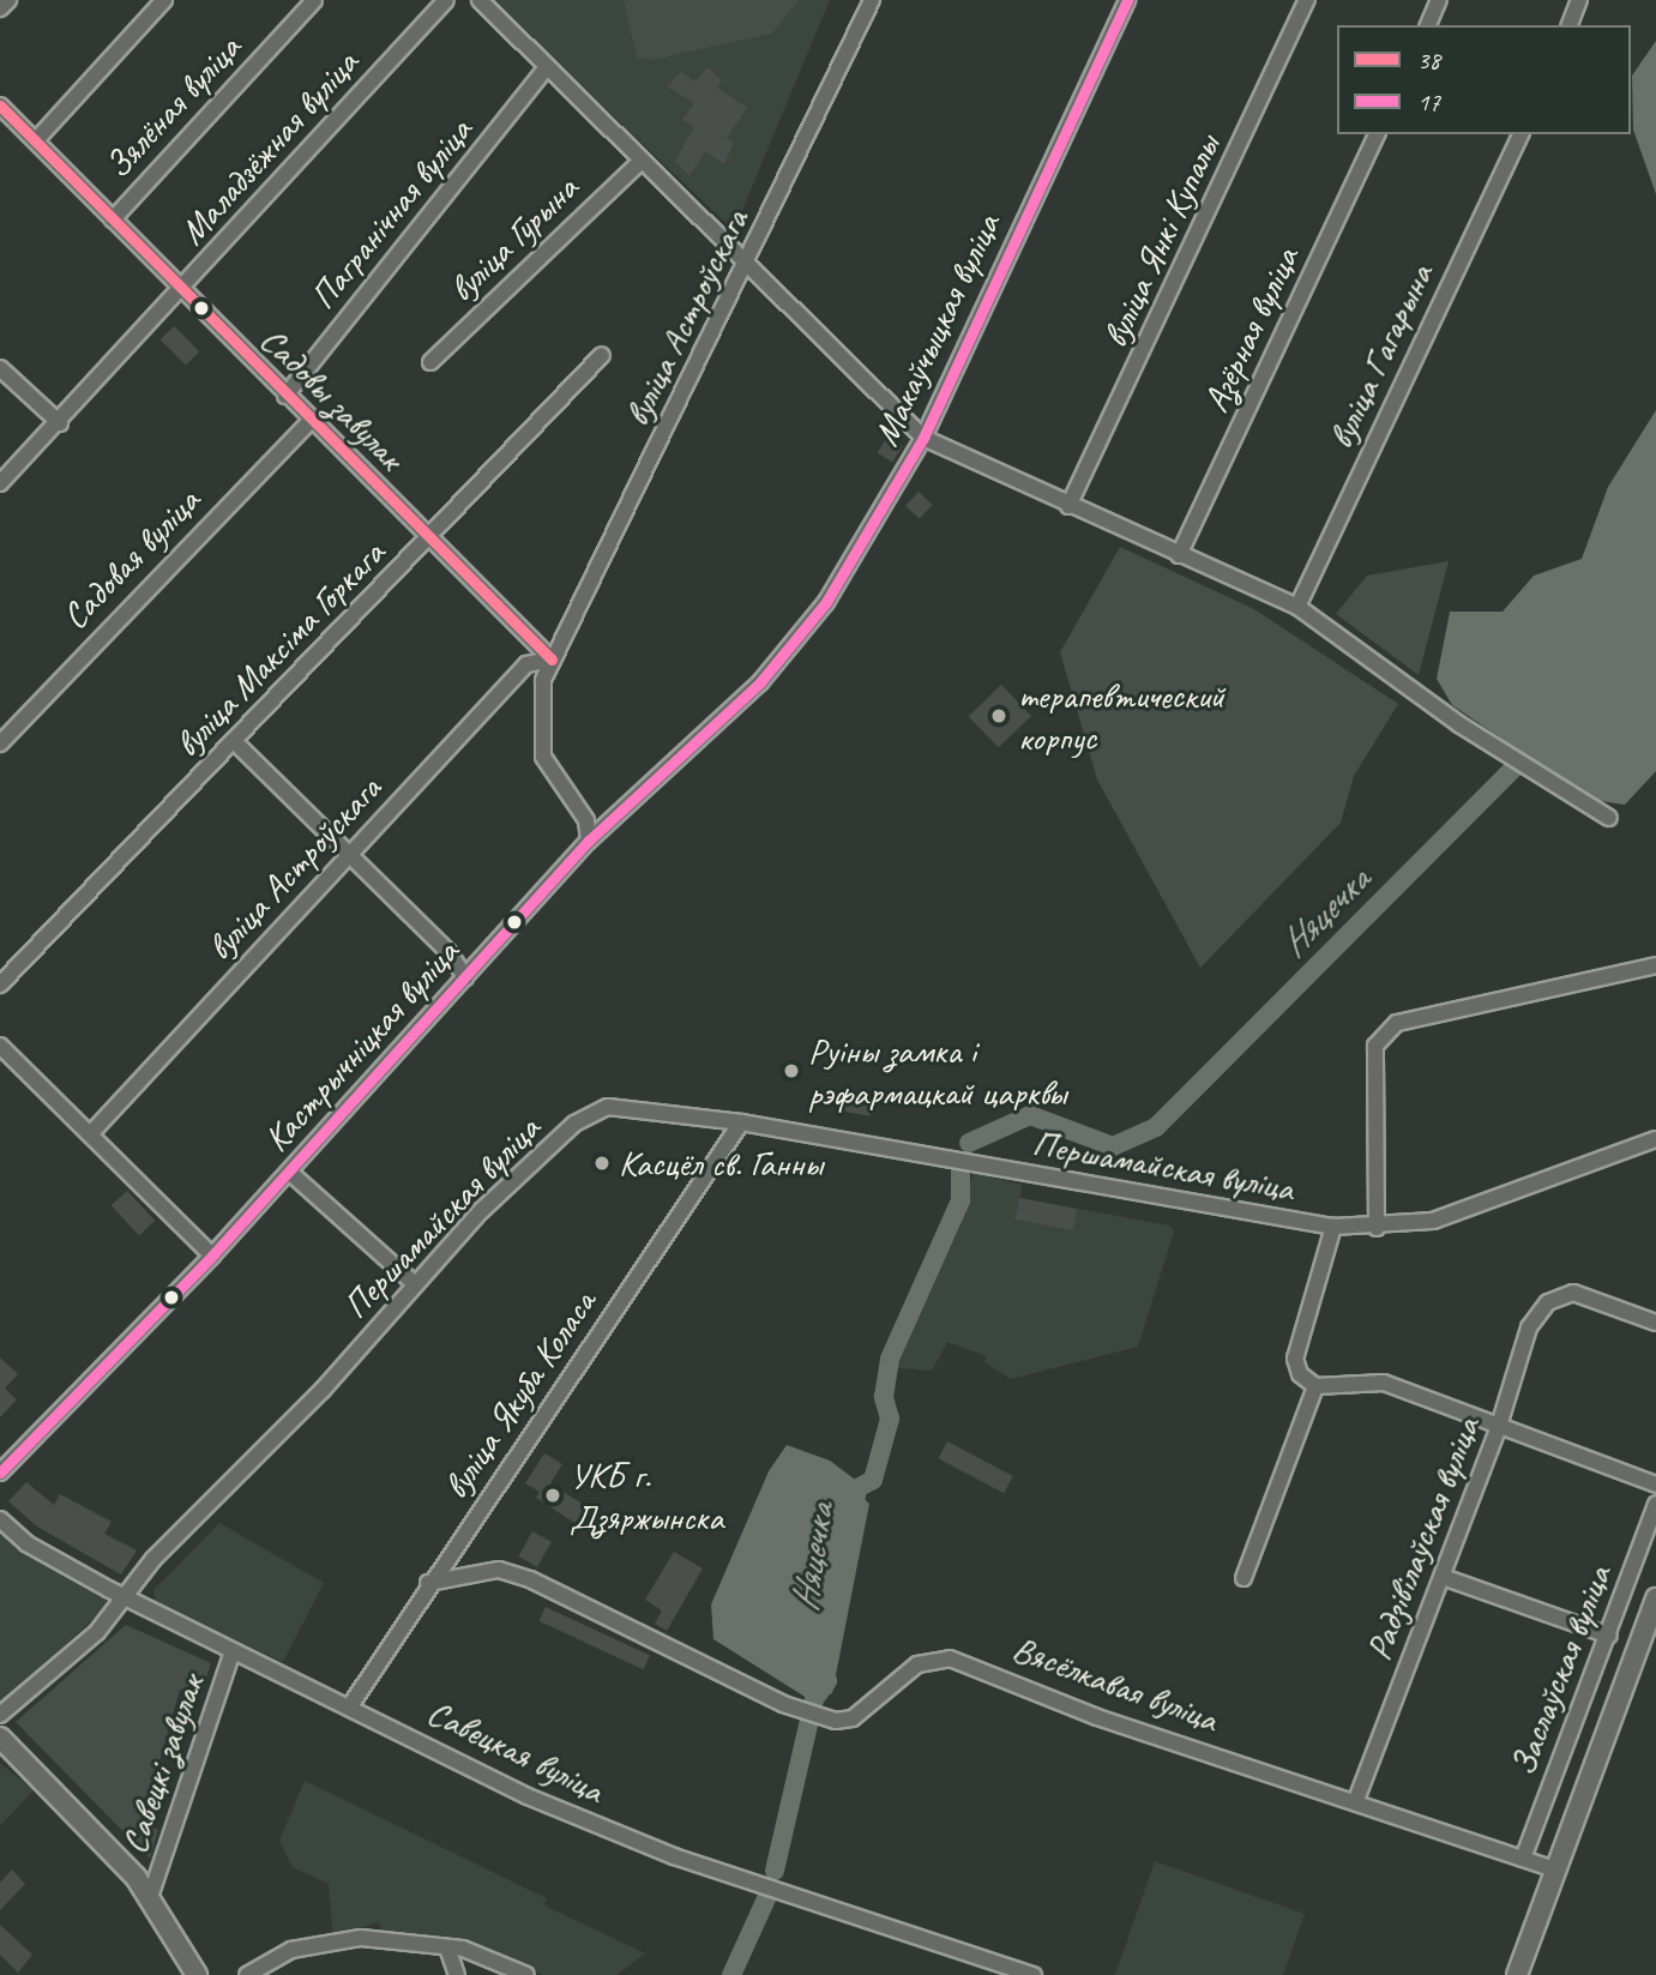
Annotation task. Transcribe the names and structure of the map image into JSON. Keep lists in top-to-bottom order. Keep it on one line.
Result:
{"streets":{"street":["Зялёная вуліца","Маладзёжная вуліца","Пагранічная вуліца","вуліца Гурына","вуліца Янкі Купалы","вуліца Астроўскага","Макаўчыцкая вуліца","Азёрная вуліца","вуліца Гагарына","Садовы завулак","Садовая вуліца","вуліца Максіма Горкага","Кастрычніцкая вуліца","Першамайская вуліца","вуліца Якуба Коласа","Радзівілаўская вуліца","Заслаўская вуліца","Вясёлкавая вуліца","Савецкая вуліца","Савецкі завулак"]},"crossings":[["Зялёная вуліца","Садовы завулак"],["Маладзёжная вуліца","Садовы завулак"],["Пагранічная вуліца","Садовы завулак"],["вуліца Астроўскага","Садовы завулак"],["вуліца Астроўскага","Кастрычніцкая вуліца"],["Макаўчыцкая вуліца","Кастрычніцкая вуліца"],["Садовы завулак","Садовая вуліца"],["Садовы завулак","вуліца Максіма Горкага"],["Першамайская вуліца","вуліца Якуба Коласа"],["Першамайская вуліца","Савецкая вуліца"],["вуліца Якуба Коласа","Вясёлкавая вуліца"],["вуліца Якуба Коласа","Савецкая вуліца"],["Радзівілаўская вуліца","Вясёлкавая вуліца"],["Заслаўская вуліца","Вясёлкавая вуліца"],["Савецкая вуліца","Савецкі завулак"]],"water":["Няцечка"],"places":["терапевтический корпус","Руіны замка і рэфармацкай царквы","Касцёл св. Ганны","УКБ г. Дзяржынска"],"lines":["transit line 17","transit line 38"],"legend":["38","17"]}
